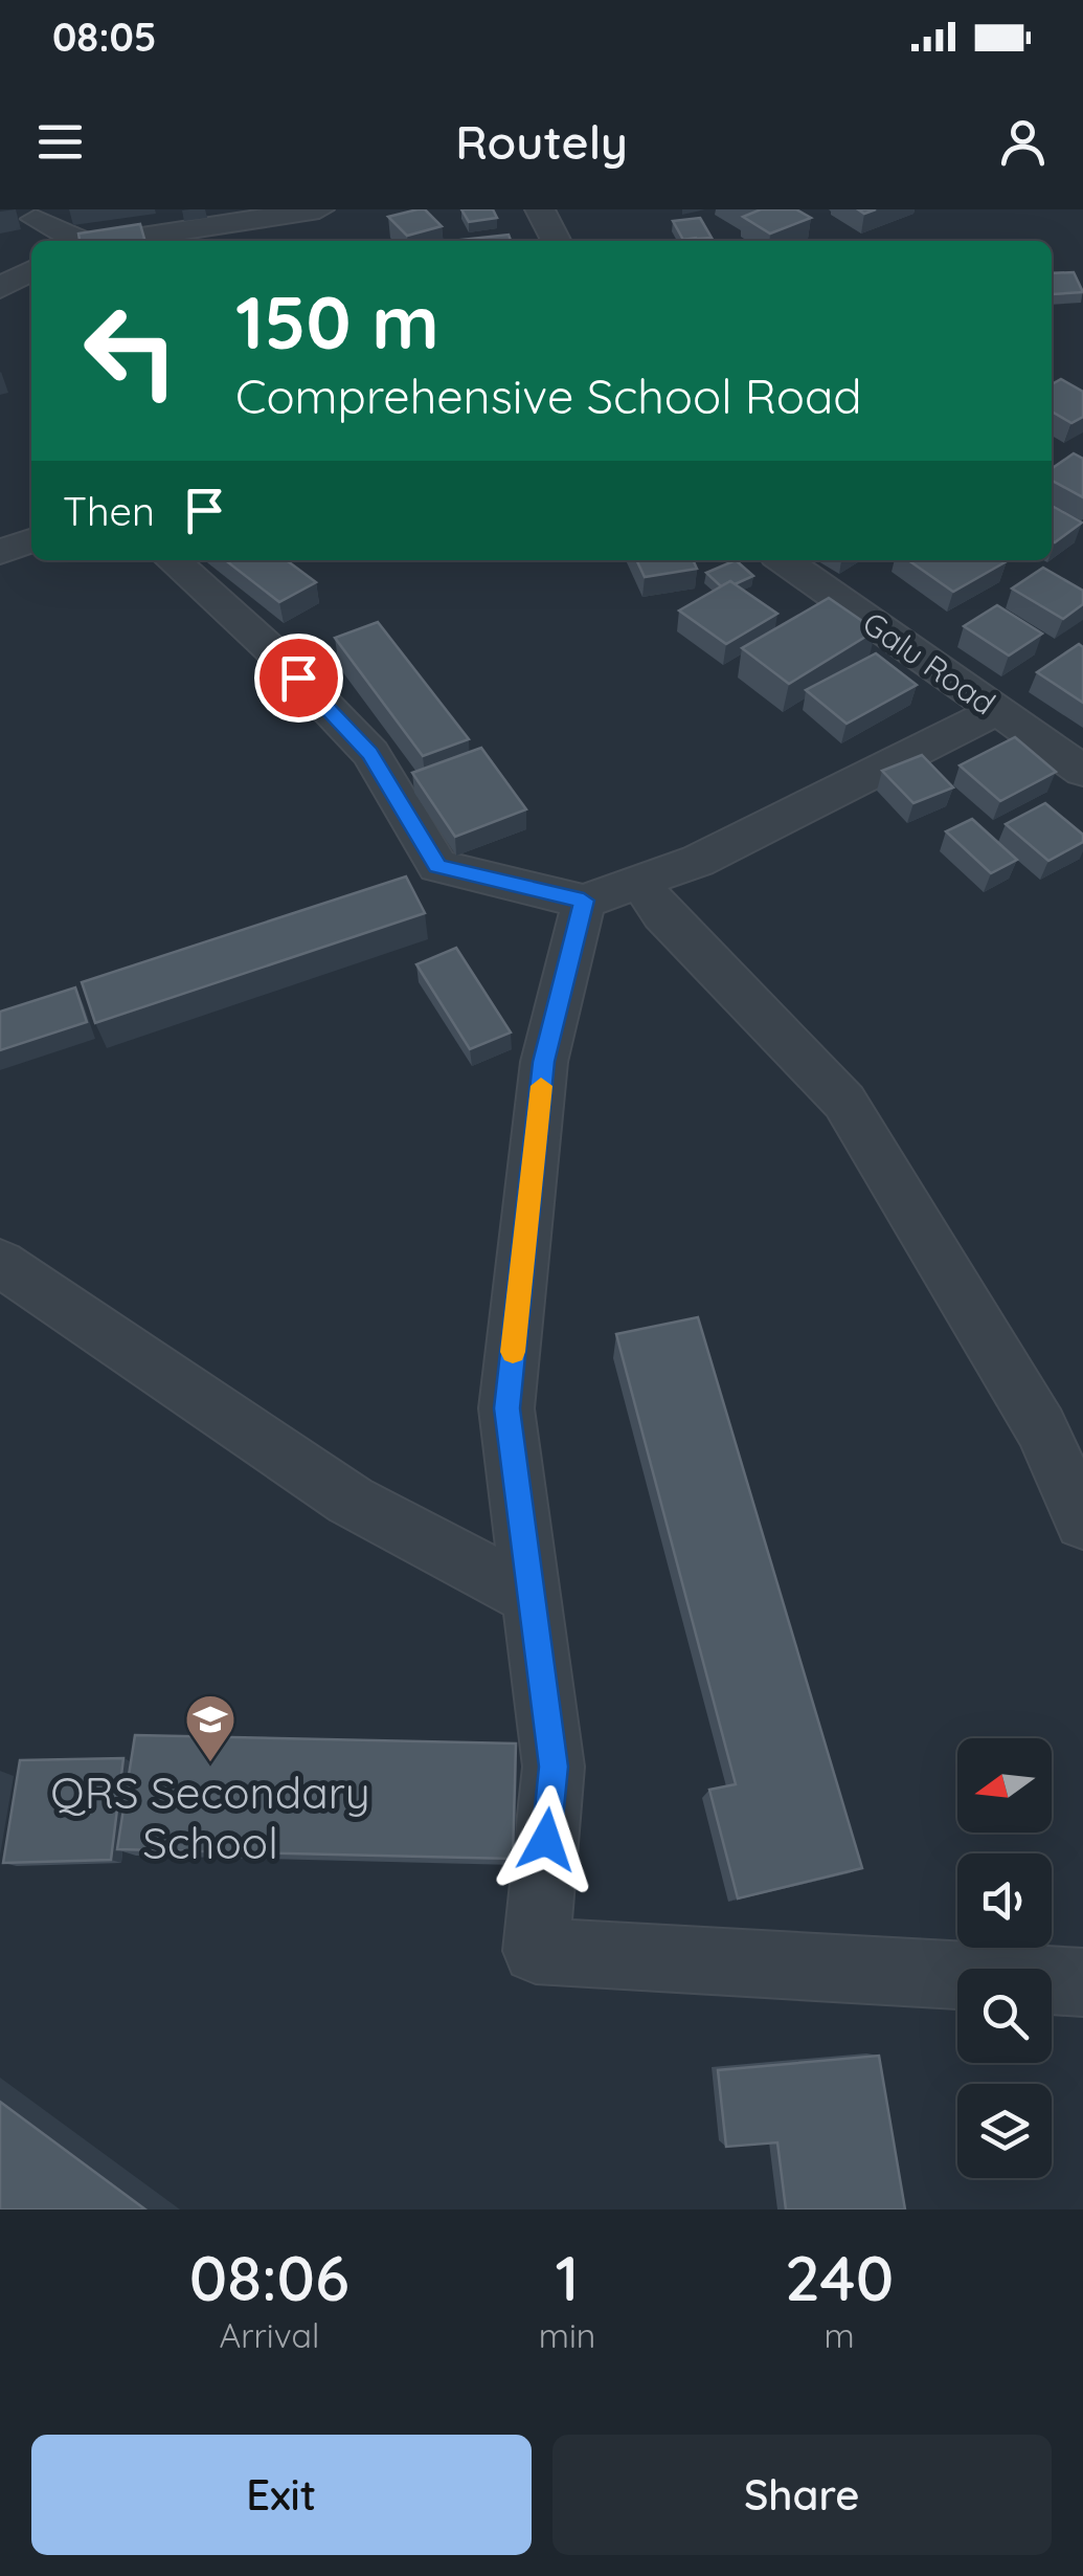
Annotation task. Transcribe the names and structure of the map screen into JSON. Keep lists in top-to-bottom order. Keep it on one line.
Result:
{"streets":{"street":["Galu Road"]},"places":{"school or university":["QRS Secondary School"]},"north":"left","page":{"status":"08:05","header":"Routely","turn":["150 m","Comprehensive School Road"],"then":"Then","eta":["08:06","Arrival","1","min","240","m"],"buttons":["Exit","Share"]}}
